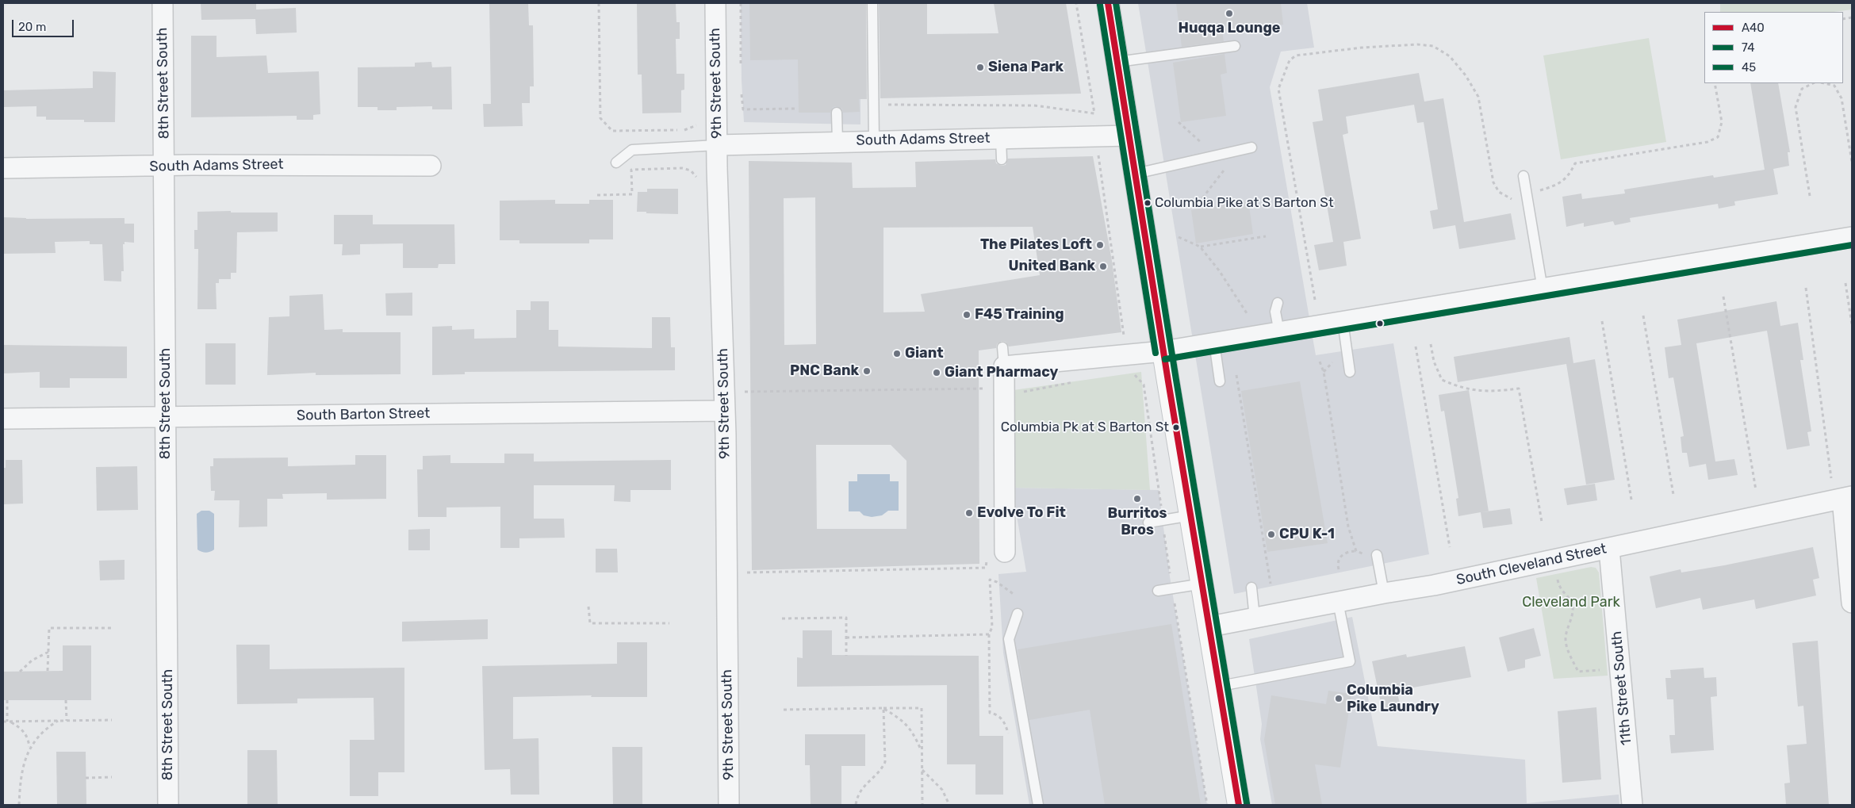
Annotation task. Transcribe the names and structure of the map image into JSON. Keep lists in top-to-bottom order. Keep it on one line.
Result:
{"streets":{"street":["8th Street South","9th Street South","South Adams Street","South Barton Street","South Cleveland Street","11th Street South"]},"crossings":[["8th Street South","South Adams Street"],["8th Street South","South Barton Street"],["9th Street South","South Adams Street"],["9th Street South","South Barton Street"],["South Cleveland Street","11th Street South"]],"parks":["Cleveland Park"],"places":["Huqqa Lounge","Siena Park","Columbia Pike at S Barton St","The Pilates Loft","United Bank","F45 Training","Giant","PNC Bank","Giant Pharmacy","Columbia Pk at S Barton St","Burritos Bros","Evolve To Fit","CPU K-1","Columbia Pike Laundry"],"lines":["transit line A40","transit line 45","transit line 74"],"legend":["A40","74","45"],"scale_bar":"20 m"}
